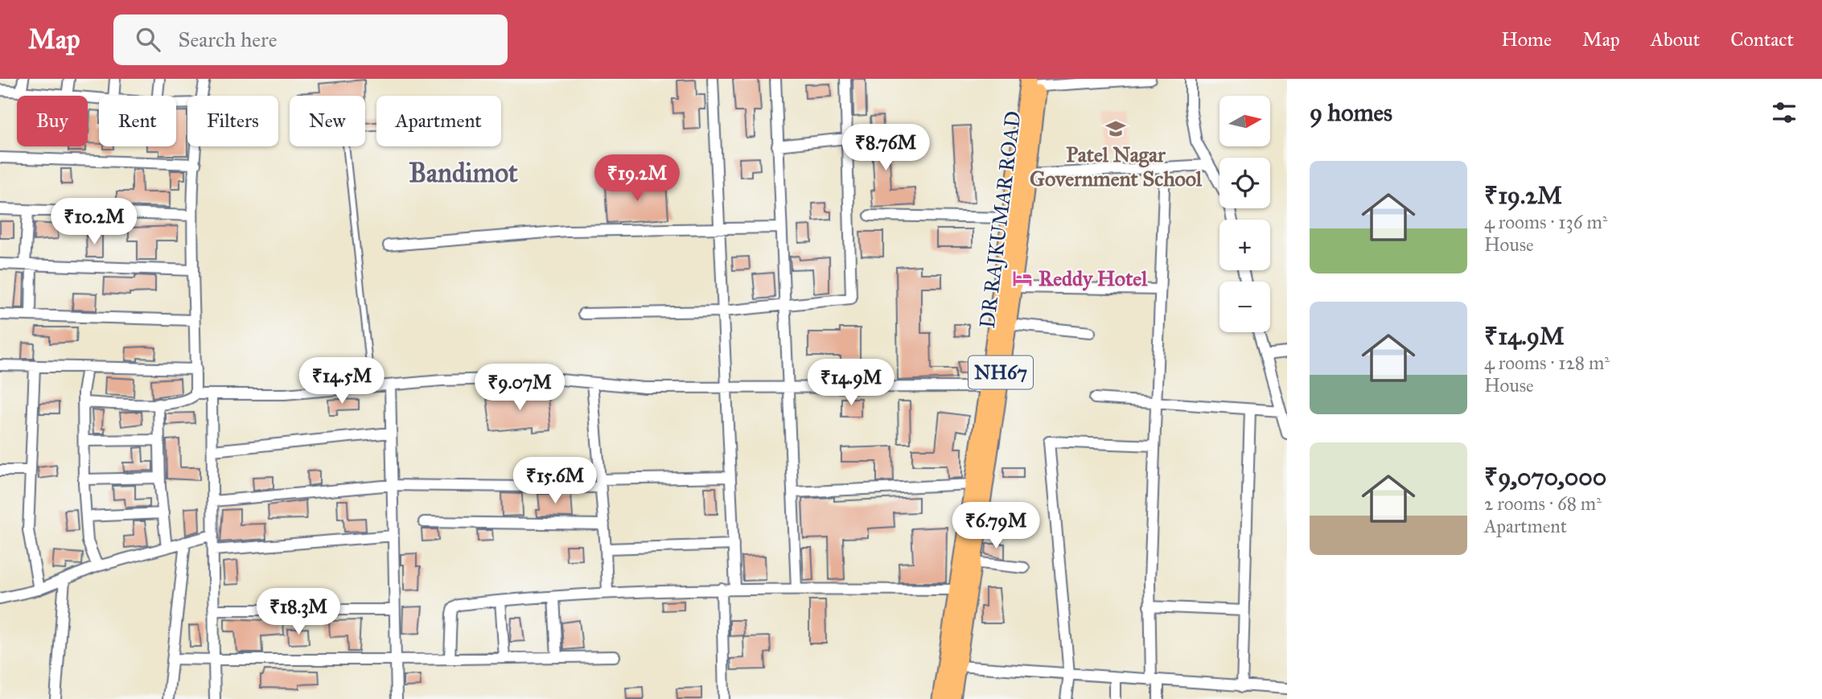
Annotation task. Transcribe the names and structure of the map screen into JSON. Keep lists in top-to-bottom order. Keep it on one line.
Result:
{"streets":{"highway":["DR RAJKUMAR ROAD","NH67"]},"crossings":[["DR RAJKUMAR ROAD","NH67"]],"districts":["Bandimot"],"places":{"school or university":["Patel Nagar Government School"],"hotel":["Reddy Hotel"]},"north":"right","page":{"header":"Map","search":"Search here","nav":["Home","Map","About","Contact"],"heading":"9 homes","map_buttons":["+","−"],"chip":["Buy","Rent","Filters","New","Apartment"],"price":["₹8.76M","₹19.2M","₹10.2M","₹14.5M","₹14.9M","₹9.07M","₹15.6M","₹6.79M","₹18.3M"],"list":[{"name":"₹19.2M","note":"4 rooms · 136 m² · House"},{"name":"₹14.9M","note":"4 rooms · 128 m² · House"},{"name":"₹9,070,000","note":"2 rooms · 68 m² · Apartment"}]}}
